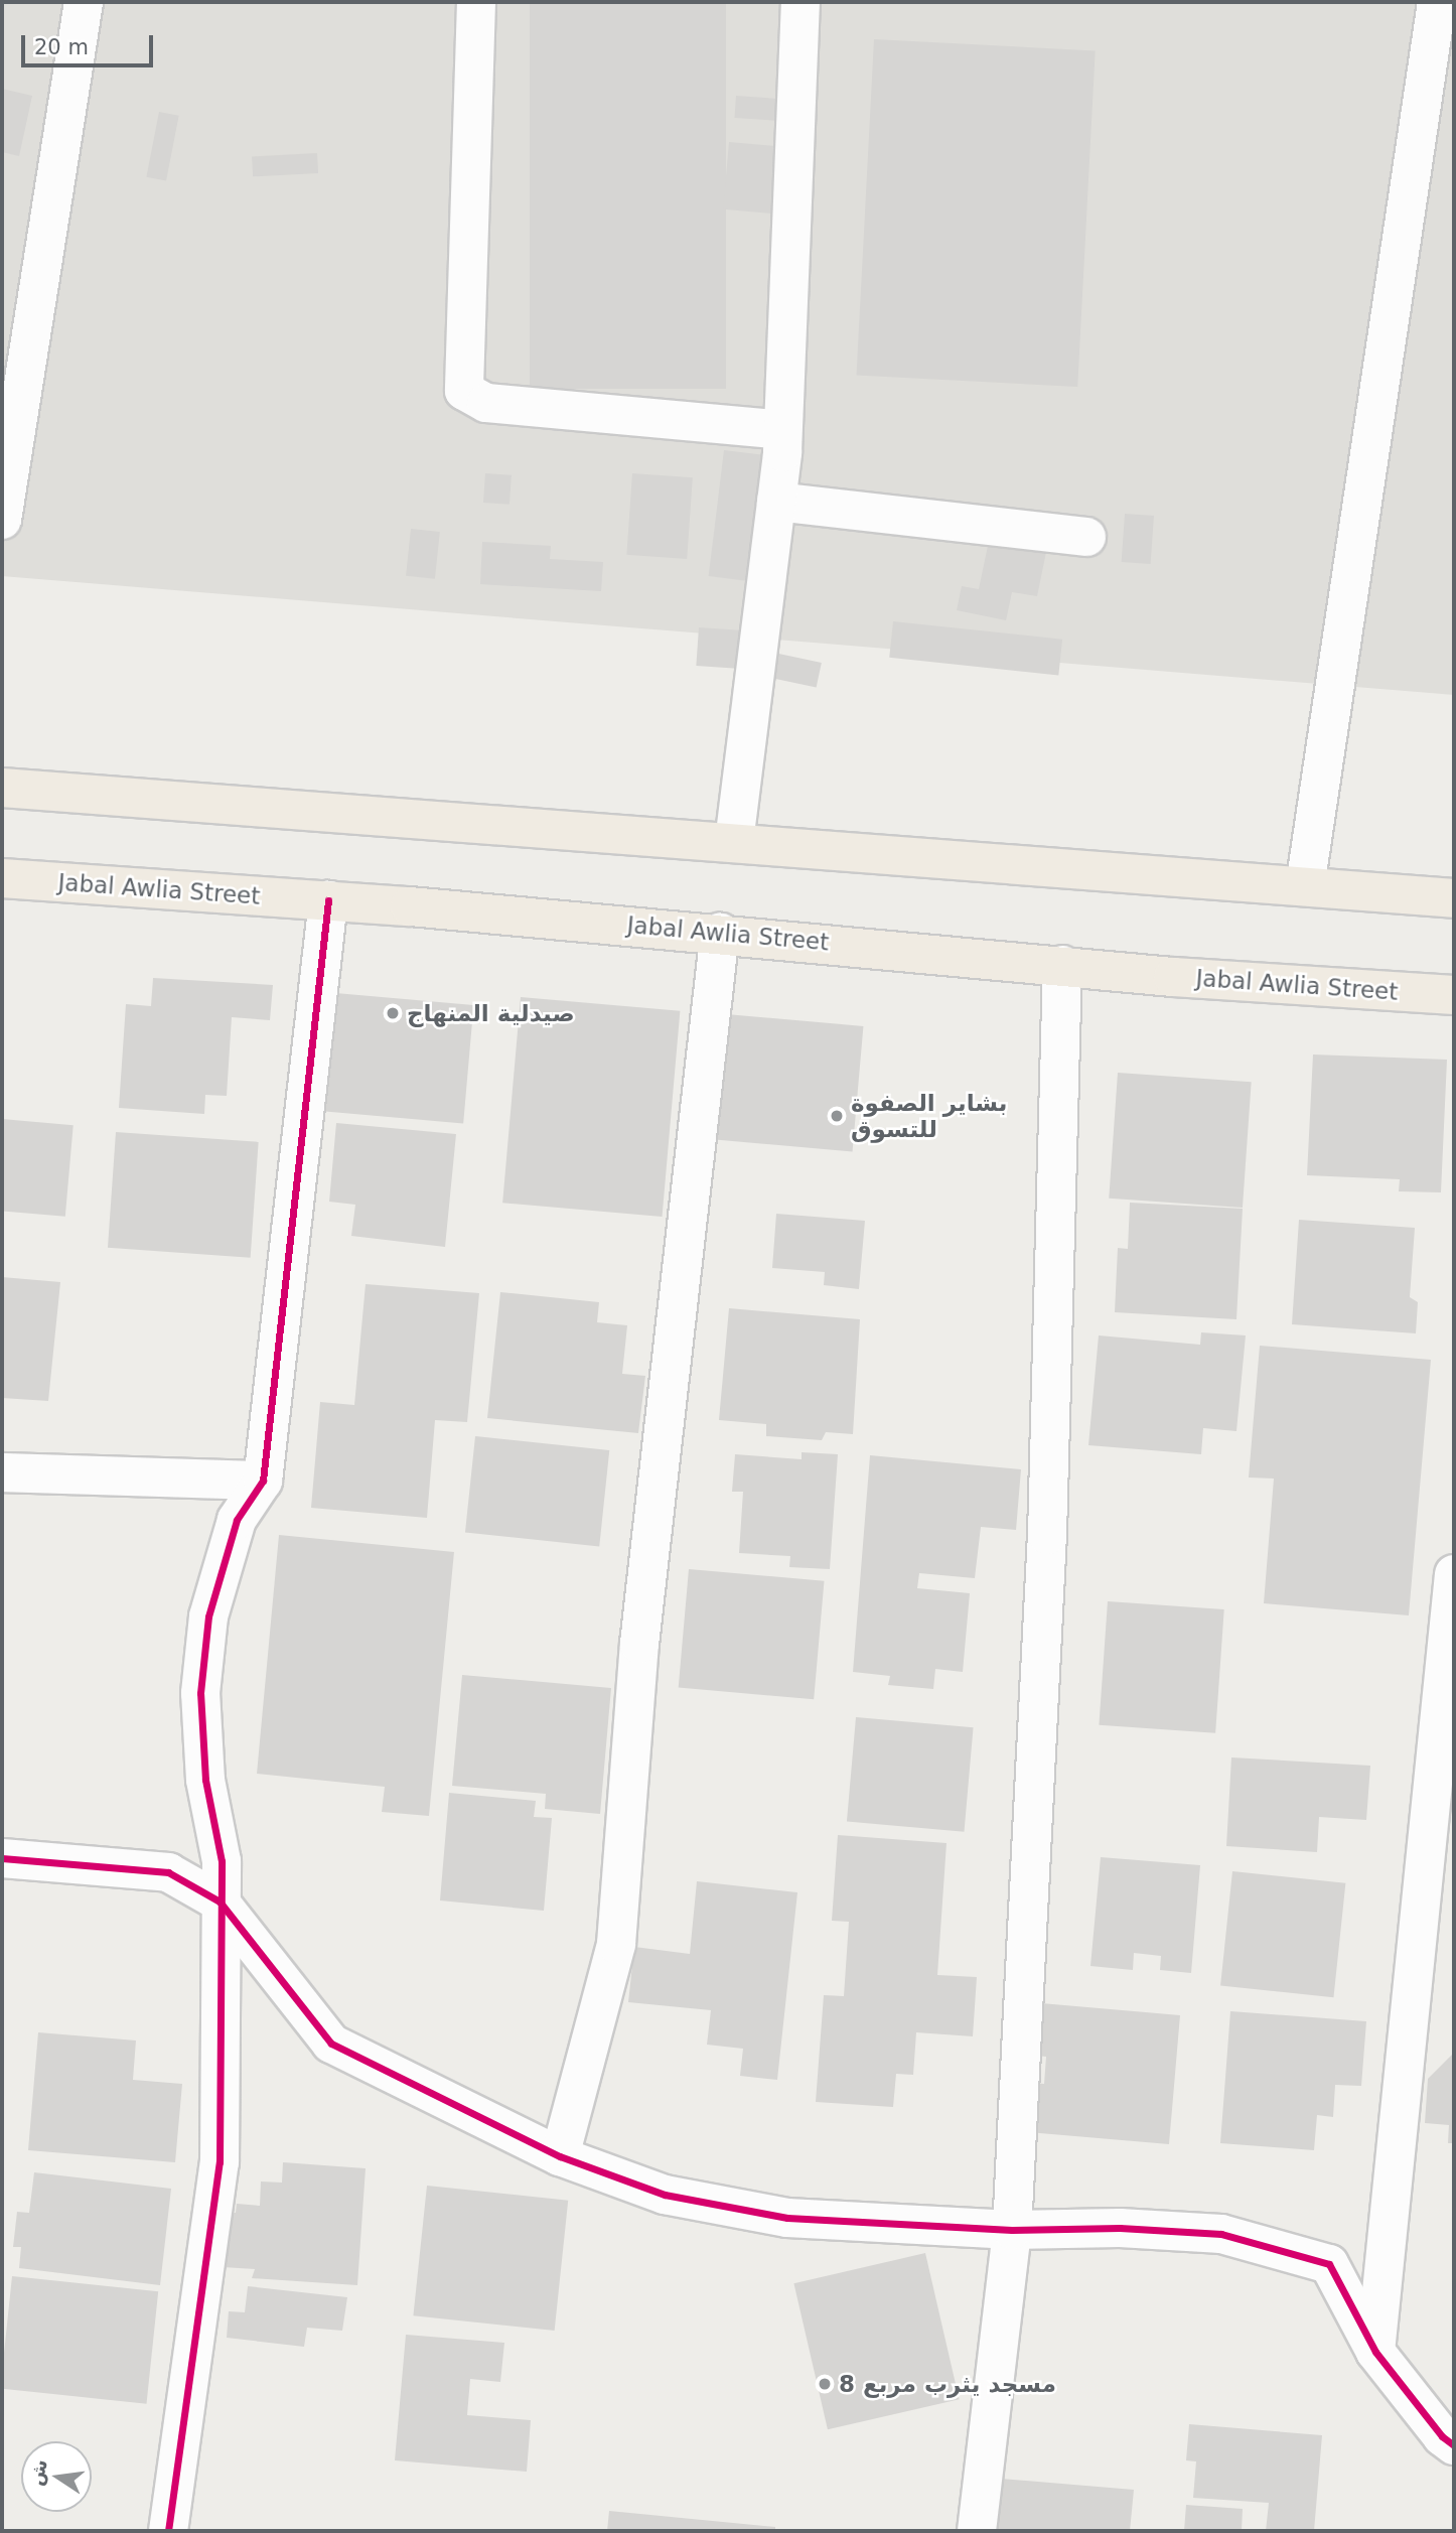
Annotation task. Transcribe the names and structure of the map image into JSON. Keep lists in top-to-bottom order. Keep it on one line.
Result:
{"streets":{"highway":["Jabal Awlia Street"]},"places":["صيدلية المنهاج","بشاير الصفوة للتسوق","مسجد يثرب مربع 8"],"scale_bar":"20 m","north":"left"}
